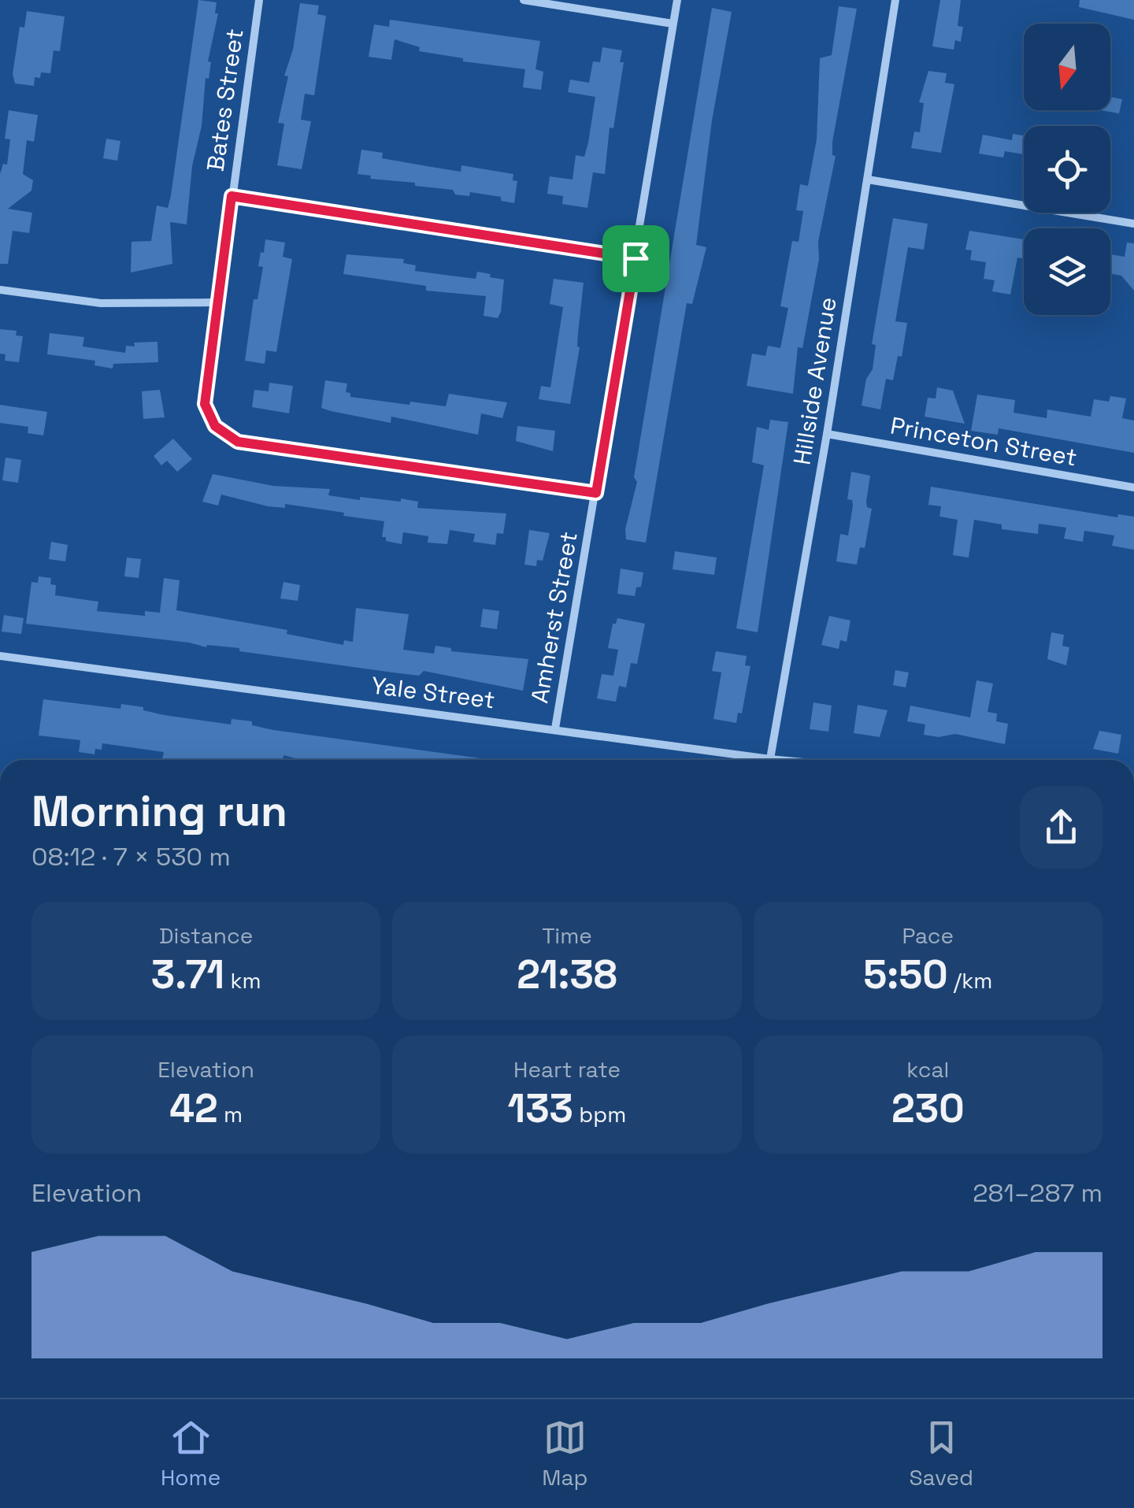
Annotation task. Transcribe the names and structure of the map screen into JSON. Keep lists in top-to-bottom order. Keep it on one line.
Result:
{"streets":{"street":["Bates Street","Hillside Avenue","Princeton Street","Amherst Street","Yale Street"]},"crossings":[["Bates Street","Amherst Street"],["Hillside Avenue","Princeton Street"],["Amherst Street","Yale Street"]],"north":"bottom","page":{"heading":["Morning run","08:12 · 7 × 530 m"],"stats":[["Distance","3.71 km"],["Time","21:38"],["Pace","5:50 /km"],["Elevation","42 m"],["Heart rate","133 bpm"],["kcal","230"]],"chart":["Elevation","281–287 m"],"tabs":["Home","Map","Saved"]}}
